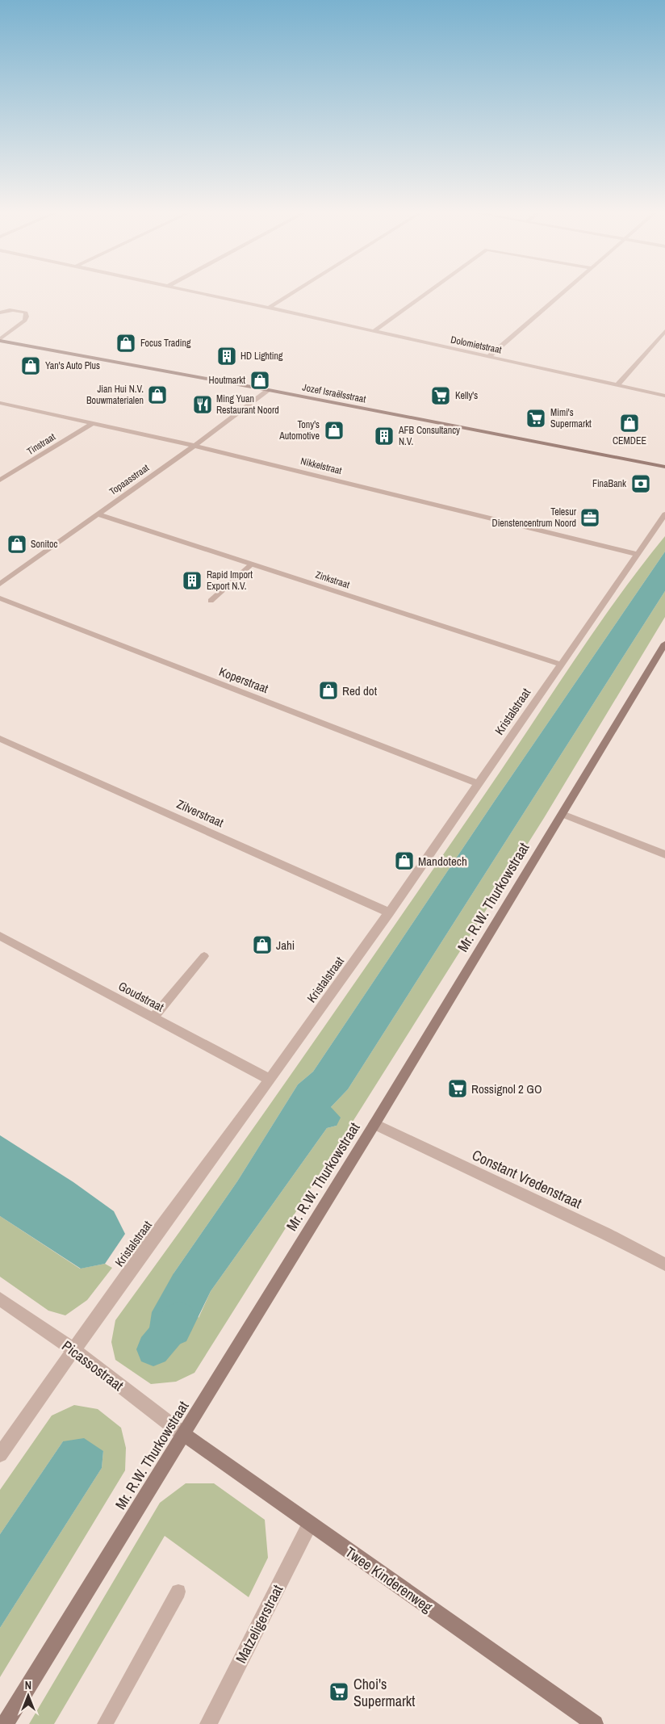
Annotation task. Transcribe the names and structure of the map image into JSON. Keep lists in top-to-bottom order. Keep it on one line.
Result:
{"streets":{"street":["Dolomietstraat","Jozef Israëlsstraat","Tinstraat","Nikkelstraat","Topaasstraat","Zinkstraat","Koperstraat","Kristalstraat","Zilverstraat","Mr. R.W. Thurkowstraat","Goudstraat","Constant Vredenstraat","Picassostraat","Twee Kinderenweg","Matzeligerstraat"]},"crossings":[["Jozef Israëlsstraat","Topaasstraat"],["Tinstraat","Nikkelstraat"],["Nikkelstraat","Topaasstraat"],["Nikkelstraat","Kristalstraat"],["Topaasstraat","Zinkstraat"],["Zinkstraat","Kristalstraat"],["Koperstraat","Kristalstraat"],["Kristalstraat","Zilverstraat"],["Kristalstraat","Goudstraat"],["Kristalstraat","Picassostraat"],["Mr. R.W. Thurkowstraat","Constant Vredenstraat"],["Mr. R.W. Thurkowstraat","Picassostraat"],["Mr. R.W. Thurkowstraat","Twee Kinderenweg"],["Picassostraat","Twee Kinderenweg"],["Twee Kinderenweg","Matzeligerstraat"]],"places":{"shop":["Focus Trading","Yan's Auto Plus","Houtmarkt","Jian Hui N.V. Bouwmaterialen","CEMDEE","Tony's Automotive","Sonitoc","Red dot","Mandotech","Jahi"],"building":["HD Lighting","AFB Consultancy N.V.","Rapid Import Export N.V."],"supermarket":["Kelly's","Mimi's Supermarkt","Rossignol 2 GO","Choi's Supermarkt"],"restaurant":["Ming Yuan Restaurant Noord"],"bank":["FinaBank"],"office":["Telesur Dienstencentrum Noord"]},"north":"top"}
